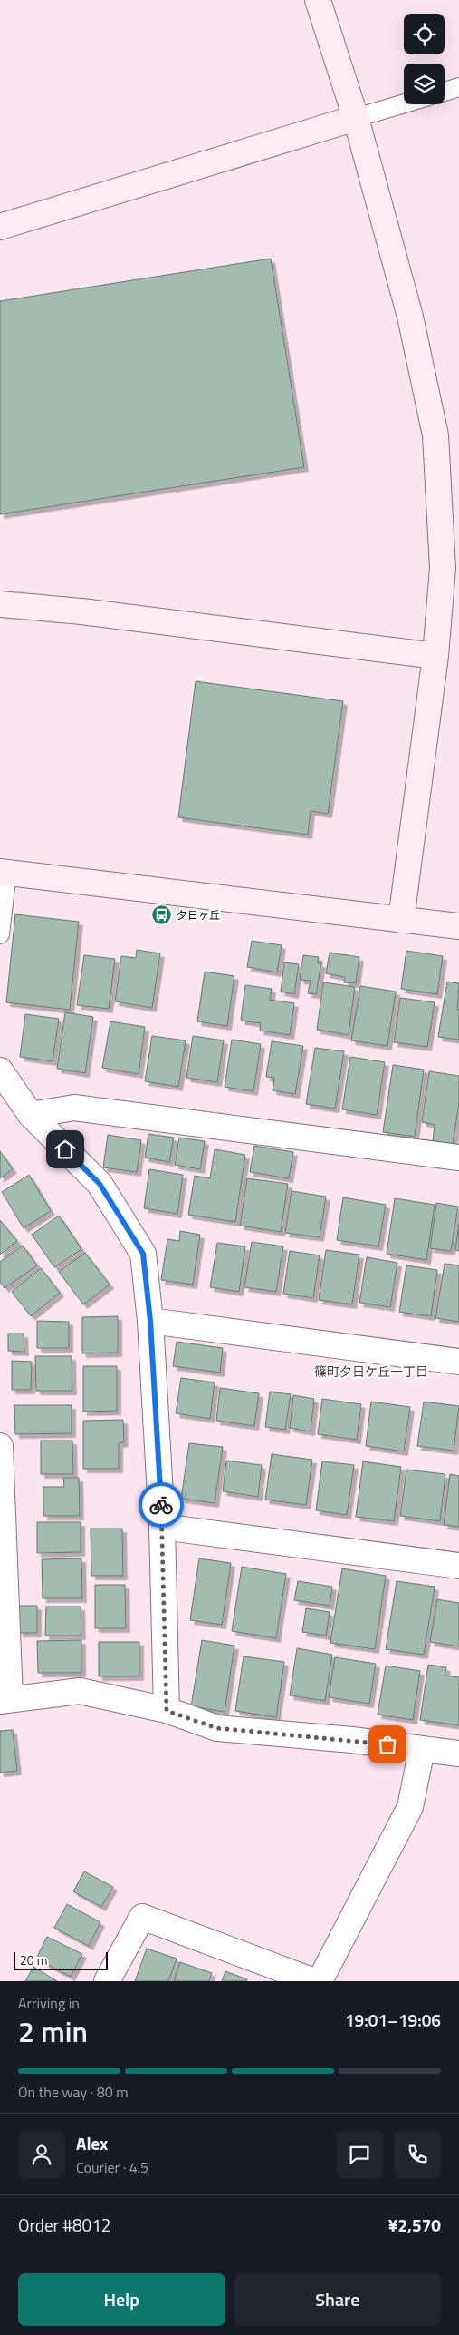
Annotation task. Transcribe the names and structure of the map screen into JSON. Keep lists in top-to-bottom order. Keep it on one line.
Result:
{"districts":["篠町夕日ケ丘一丁目"],"places":{"bus stop":["夕日ヶ丘"]},"scale_bar":"20 m","page":{"scale":"20 m","heading":["2 min","Arriving in","19:01–19:06"],"panel":["Alex","Courier · 4.5","Order #8012","¥2,570"],"bar":"On the way · 80 m","buttons":["Help","Share"]}}
